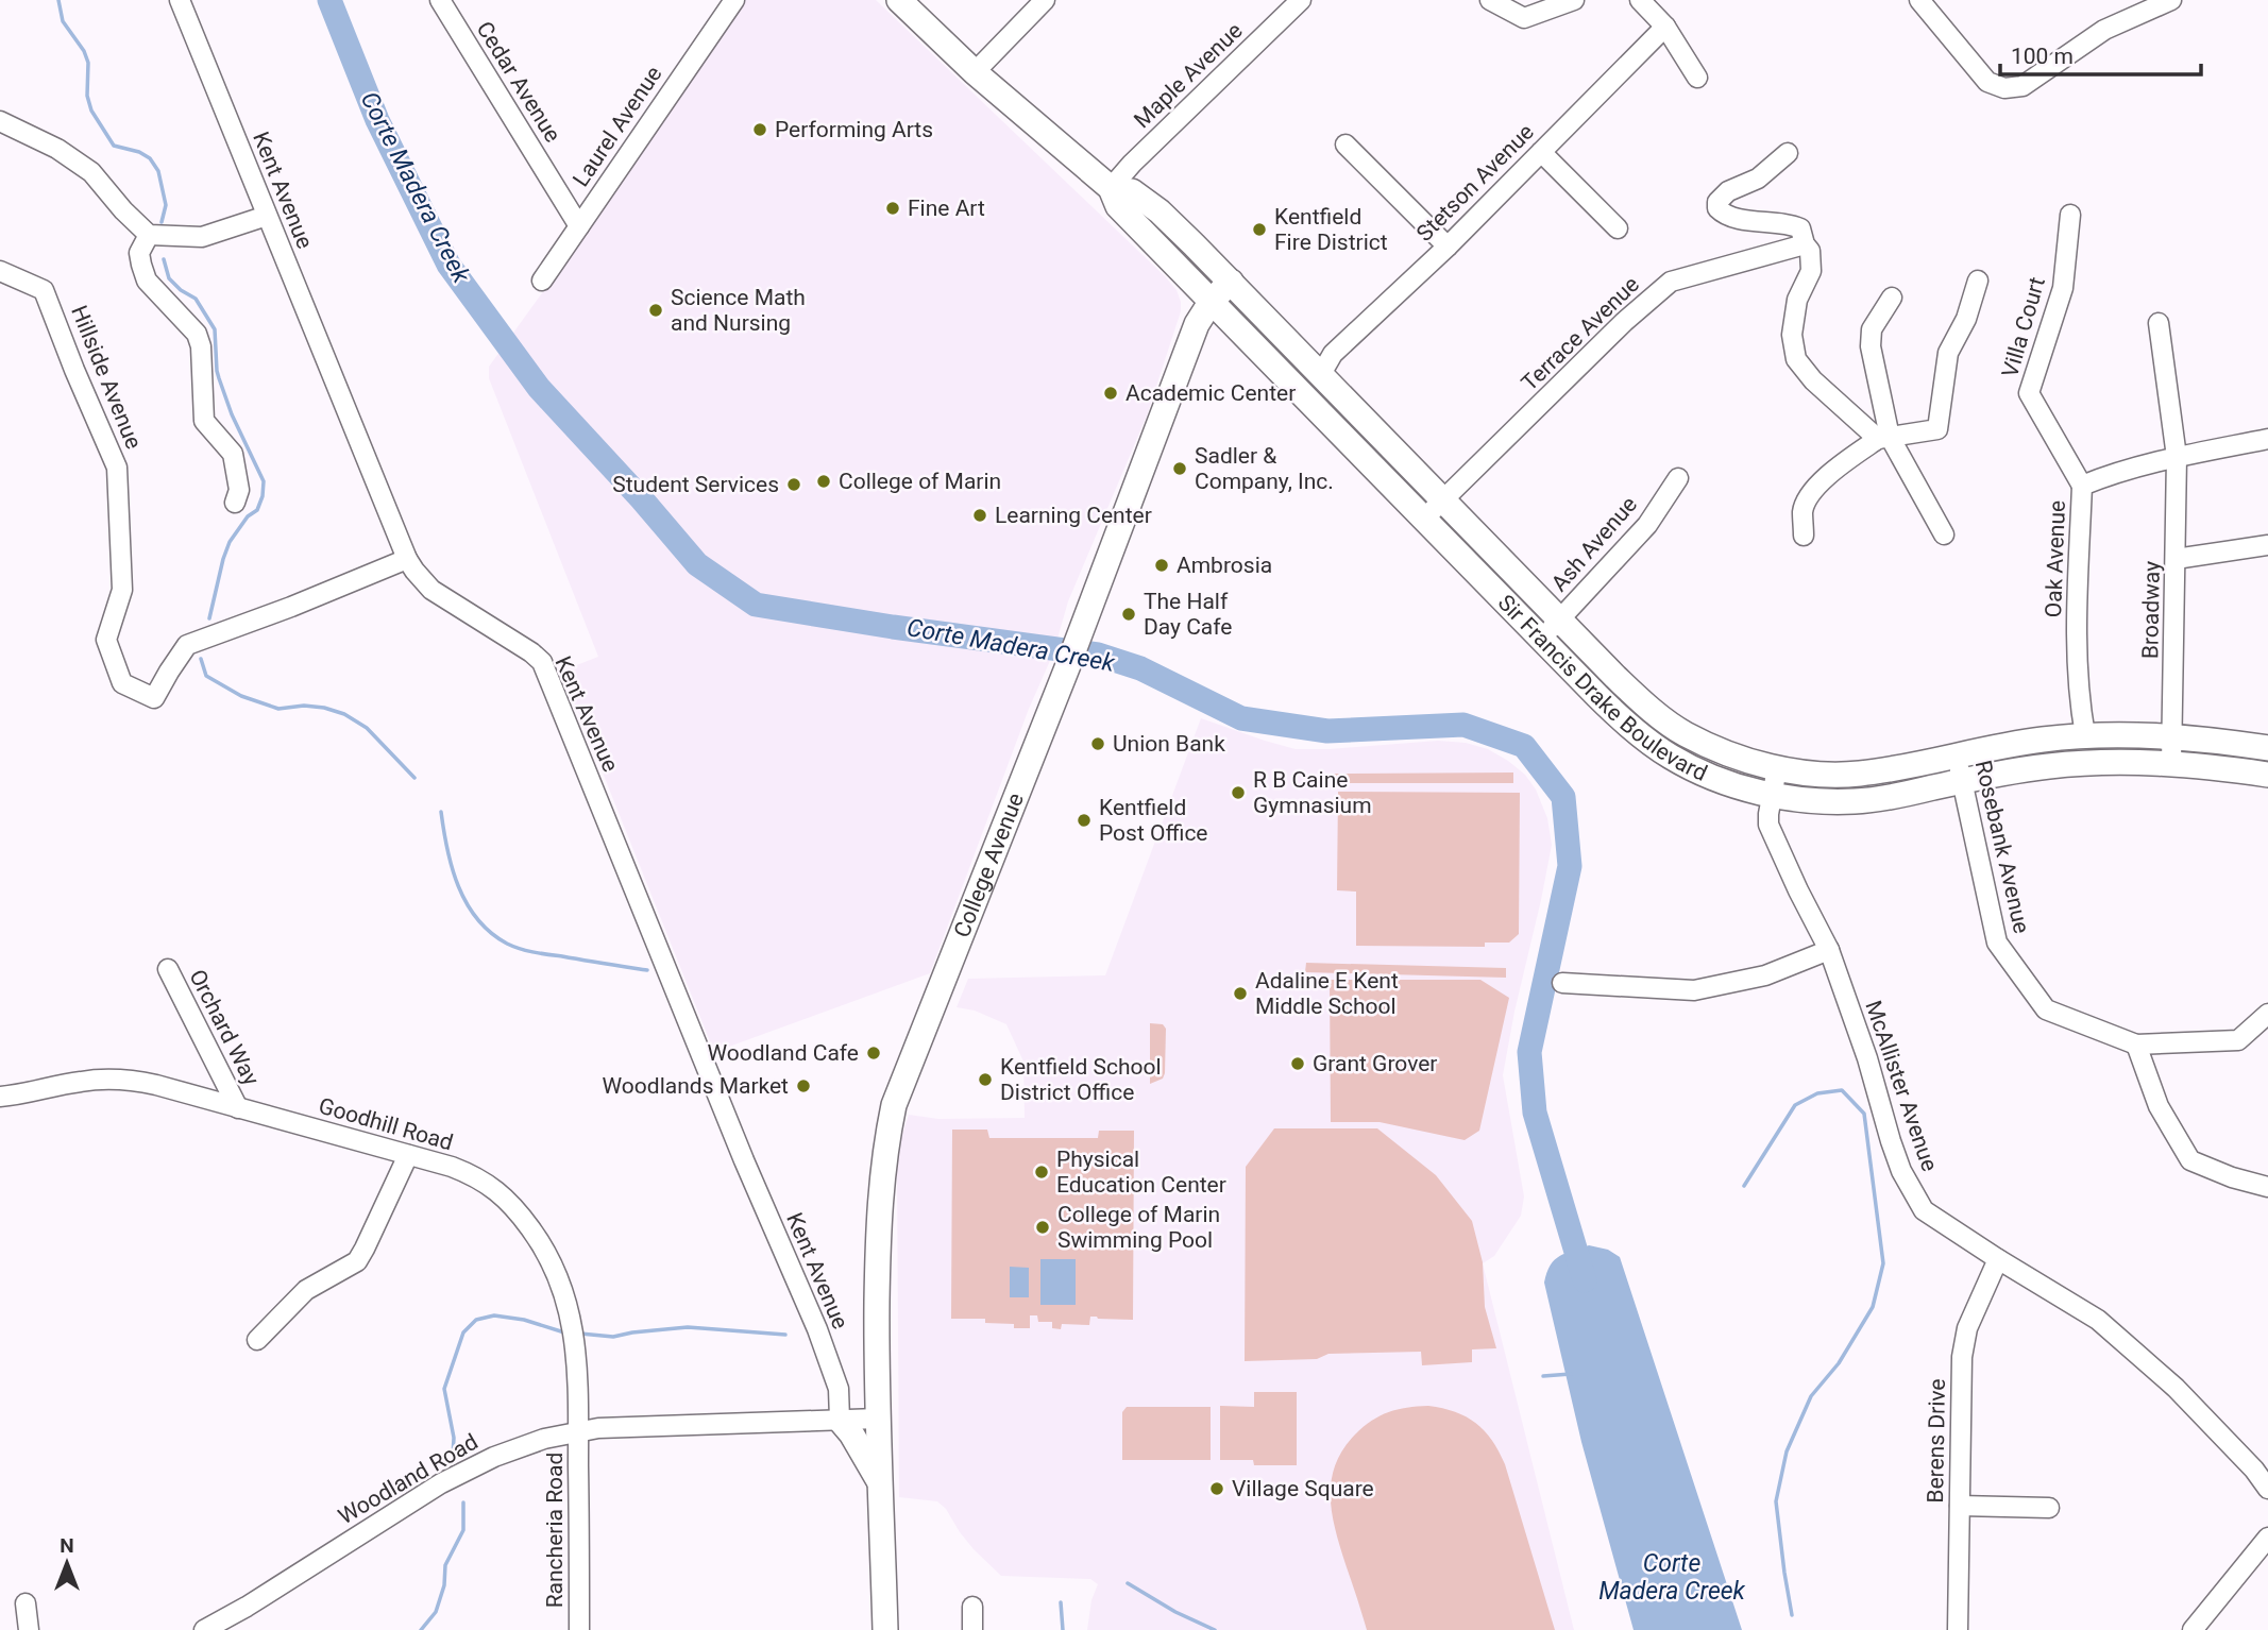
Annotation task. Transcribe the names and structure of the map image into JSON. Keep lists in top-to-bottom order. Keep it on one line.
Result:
{"streets":{"main road":["Sir Francis Drake Boulevard","College Avenue"],"street":["Maple Avenue","Cedar Avenue","Laurel Avenue","Stetson Avenue","Kent Avenue","Villa Court","Terrace Avenue","Hillside Avenue","Ash Avenue","Oak Avenue","Broadway","Rosebank Avenue","Orchard Way","McAllister Avenue","Goodhill Road","Berens Drive","Woodland Road","Rancheria Road"]},"crossings":[["Maple Avenue","Sir Francis Drake Boulevard"],["Cedar Avenue","Laurel Avenue"],["Stetson Avenue","Sir Francis Drake Boulevard"],["Kent Avenue","Hillside Avenue"],["Kent Avenue","Woodland Road"],["Villa Court","Oak Avenue"],["Terrace Avenue","Sir Francis Drake Boulevard"],["Ash Avenue","Sir Francis Drake Boulevard"],["Oak Avenue","Broadway"],["Oak Avenue","Sir Francis Drake Boulevard"],["Broadway","Sir Francis Drake Boulevard"],["Sir Francis Drake Boulevard","Rosebank Avenue"],["Sir Francis Drake Boulevard","College Avenue"],["Sir Francis Drake Boulevard","McAllister Avenue"],["College Avenue","Woodland Road"],["Orchard Way","Goodhill Road"],["McAllister Avenue","Berens Drive"],["Goodhill Road","Woodland Road"],["Goodhill Road","Rancheria Road"],["Woodland Road","Rancheria Road"]],"water":["Corte Madera Creek"],"places":["Performing Arts","Fine Art","Kentfield Fire District","Science Math and Nursing","Academic Center","Sadler & Company, Inc.","College of Marin","Student Services","Learning Center","Ambrosia","The Half Day Cafe","Union Bank","R B Caine Gymnasium","Kentfield Post Office","Adaline E Kent Middle School","Woodland Cafe","Grant Grover","Kentfield School District Office","Woodlands Market","Physical Education Center","College of Marin Swimming Pool","Village Square"],"scale_bar":"100 m","north":"top"}
